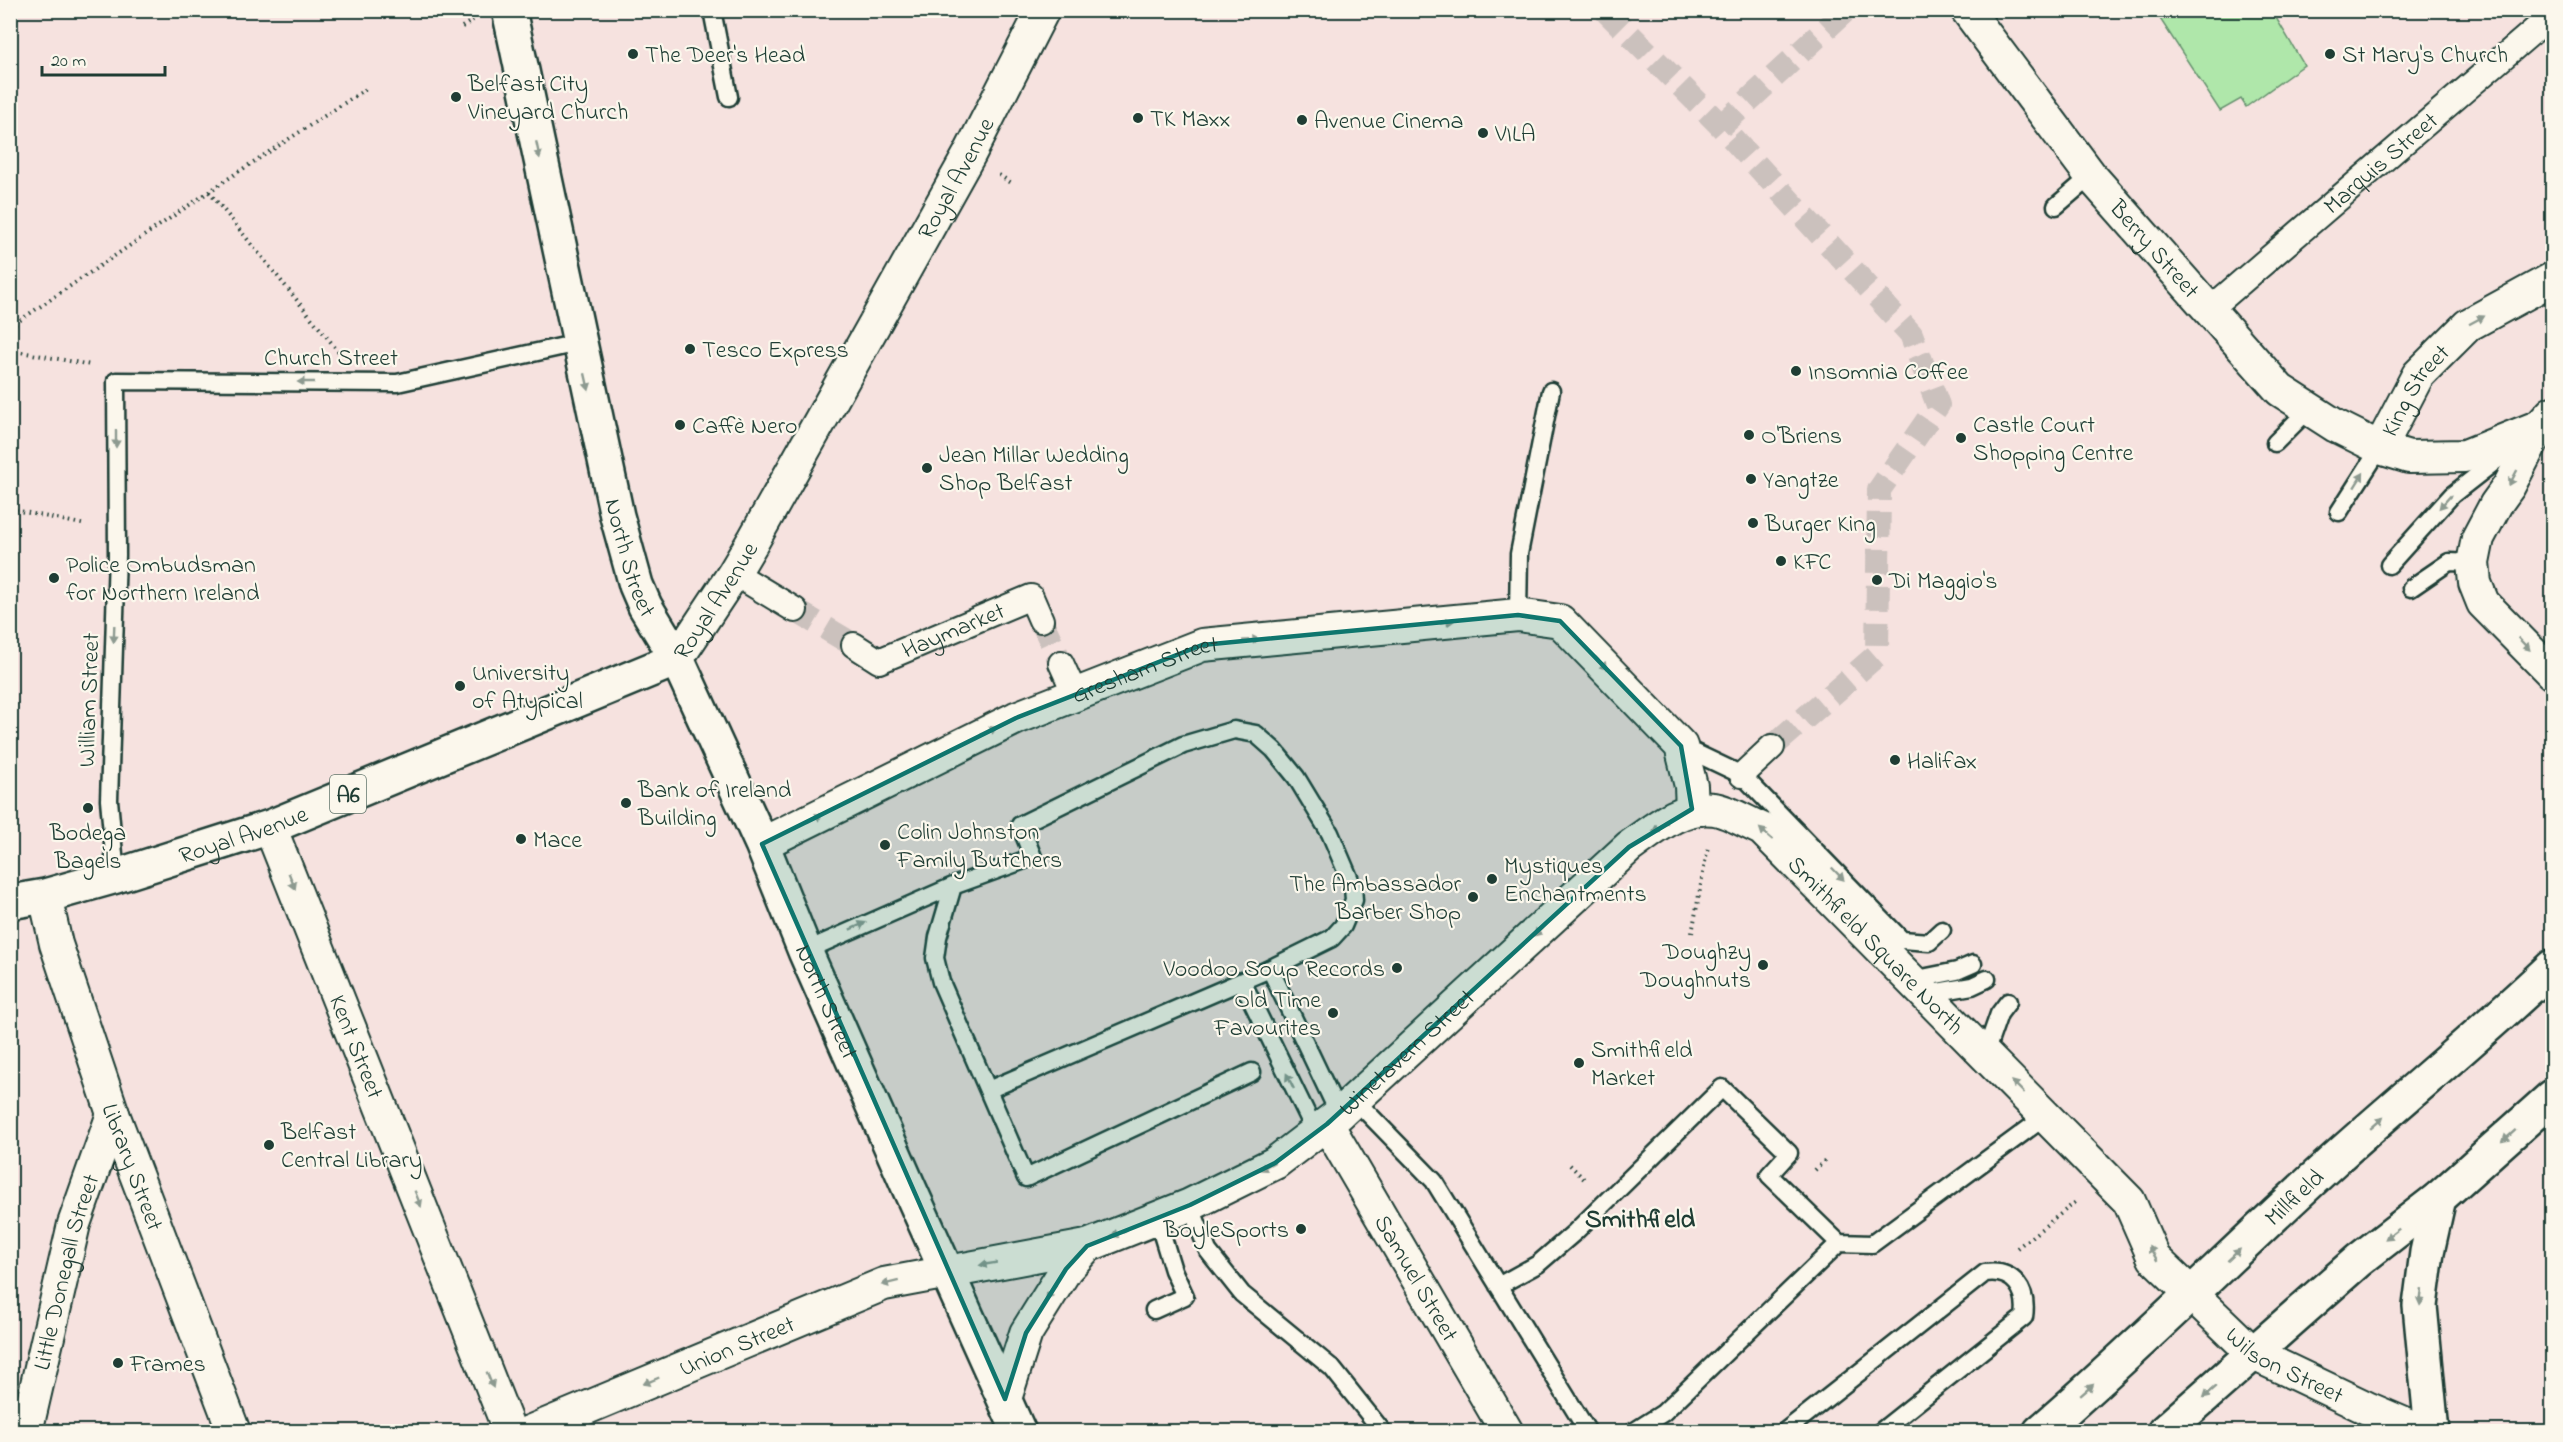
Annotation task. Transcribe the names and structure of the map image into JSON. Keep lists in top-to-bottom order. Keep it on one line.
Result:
{"streets":{"main road":["Royal Avenue","North Street","A6","Millfield"],"street":["Marquis Street","Berry Street","King Street","Haymarket","Gresham Street","Smithfield Square North","Kent Street","Winetavern Street","Library Street","Little Donegall Street","Samuel Street","Union Street","Wilson Street"],"lane":["Church Street","William Street"]},"crossings":[["Marquis Street","Berry Street"],["Royal Avenue","North Street"],["Royal Avenue","William Street"],["Royal Avenue","Kent Street"],["Royal Avenue","Library Street"],["Berry Street","King Street"],["Church Street","North Street"],["Church Street","William Street"],["North Street","Gresham Street"],["North Street","Winetavern Street"],["North Street","Union Street"],["Smithfield Square North","Winetavern Street"],["Smithfield Square North","Millfield"],["Smithfield Square North","Wilson Street"],["Winetavern Street","Samuel Street"],["Winetavern Street","Union Street"],["Library Street","Little Donegall Street"],["Millfield","Wilson Street"]],"one_way":["Church Street","North Street","Gresham Street","William Street","Smithfield Square North","Kent Street","Winetavern Street","Union Street"],"districts":["Smithfield"],"places":["The Deer's Head","St Mary's Church","Belfast City Vineyard Church","TK Maxx","Avenue Cinema","VILA","Tesco Express","Insomnia Coffee","Caffè Nero","O'Briens","Castle Court Shopping Centre","Jean Millar Wedding Shop Belfast","Yangtze","Burger King","KFC","Police Ombudsman for Northern Ireland","Di Maggio's","University of Atypical","Halifax","Bank of Ireland Building","Bodega Bagels","Mace","Colin Johnston Family Butchers","Mystiques Enchantments","The Ambassador Barber Shop","Doughzy Doughnuts","Voodoo Soup Records","Old Time Favourites","Smithfield Market","Belfast Central Library","BoyleSports","Frames"],"scale_bar":"20 m"}
